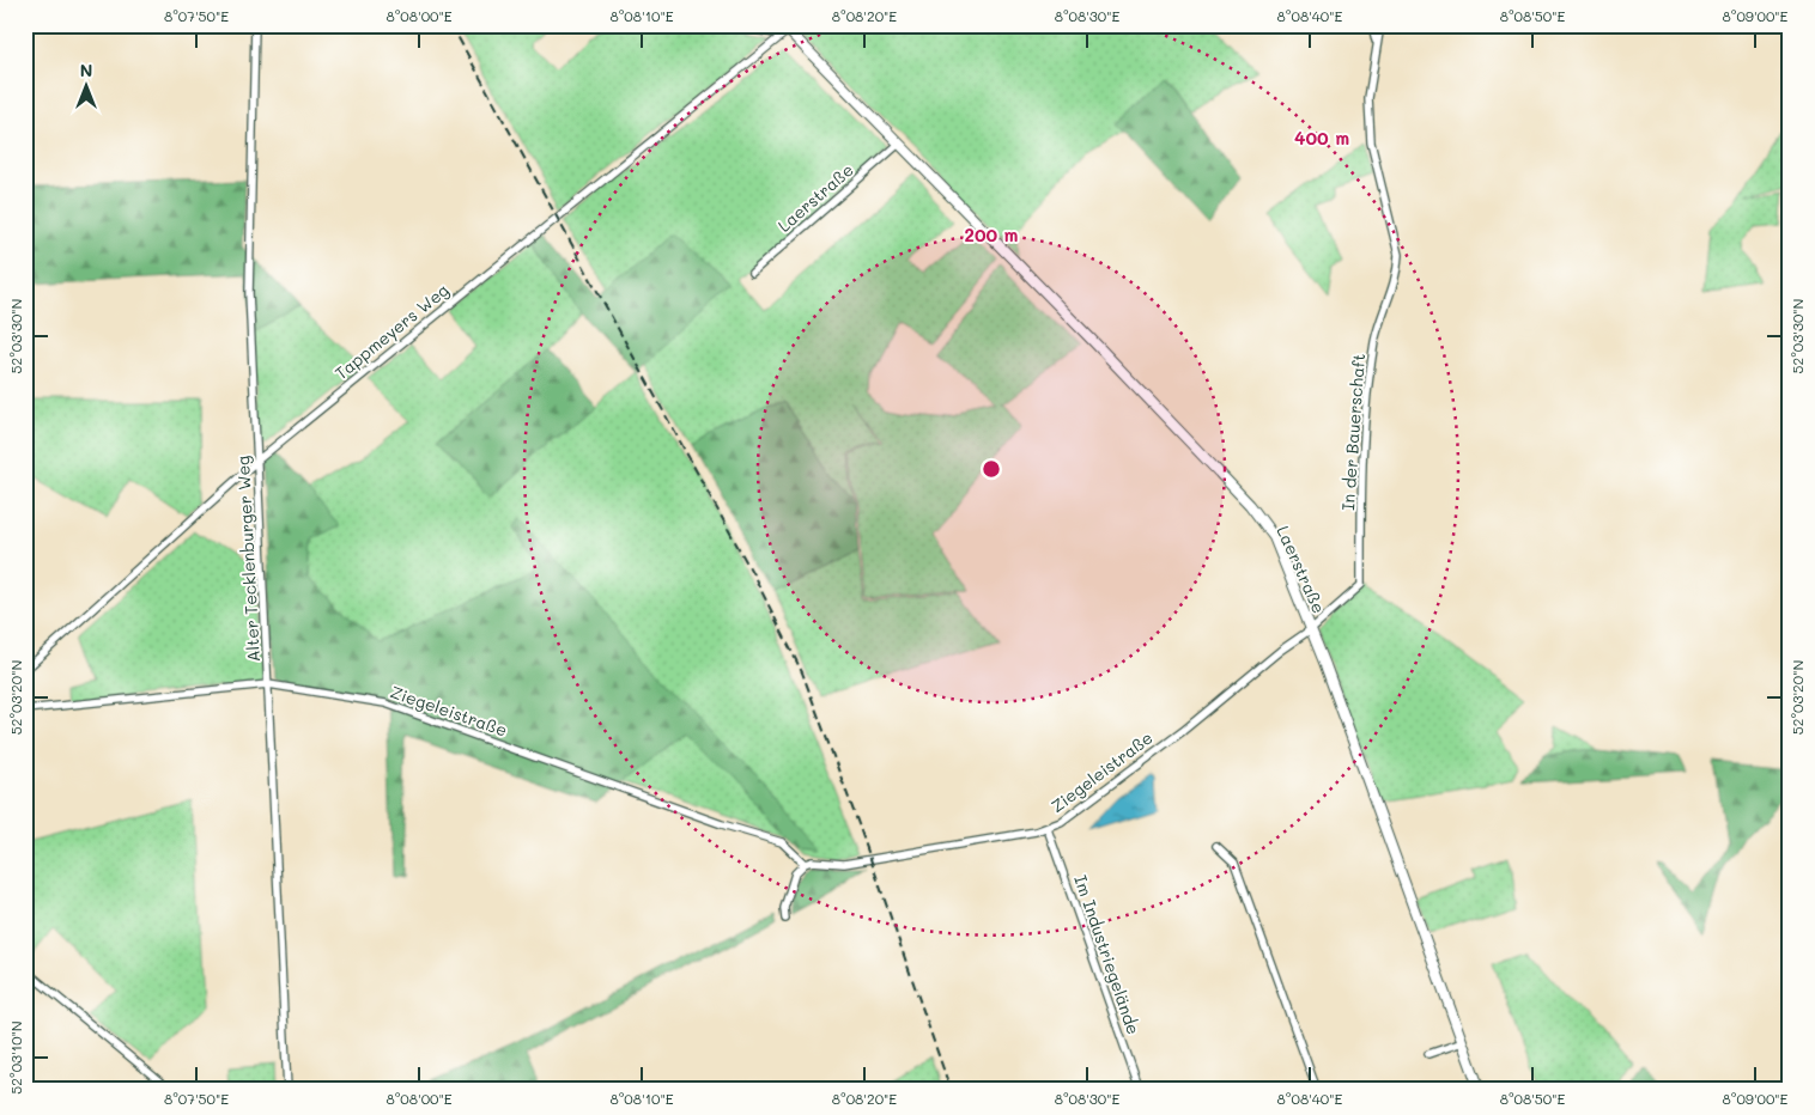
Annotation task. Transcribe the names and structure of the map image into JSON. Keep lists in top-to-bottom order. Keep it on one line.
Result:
{"streets":{"main road":["Laerstraße"],"street":["Tappmeyers Weg","In der Bauerschaft","Alter Tecklenburger Weg","Ziegeleistraße","Im Industriegelände"]},"crossings":[["Laerstraße","Tappmeyers Weg"],["Laerstraße","In der Bauerschaft"],["Laerstraße","Ziegeleistraße"],["Tappmeyers Weg","Alter Tecklenburger Weg"],["In der Bauerschaft","Ziegeleistraße"],["Alter Tecklenburger Weg","Ziegeleistraße"],["Ziegeleistraße","Im Industriegelände"]],"north":"top","coordinates":["8°07'50\"E","8°08'00\"E","8°08'10\"E","8°08'20\"E","8°08'30\"E","8°08'40\"E","8°08'50\"E","8°09'00\"E","52°03'30\"N","52°03'20\"N","52°03'10\"N"],"rings":["400 m","200 m"]}
